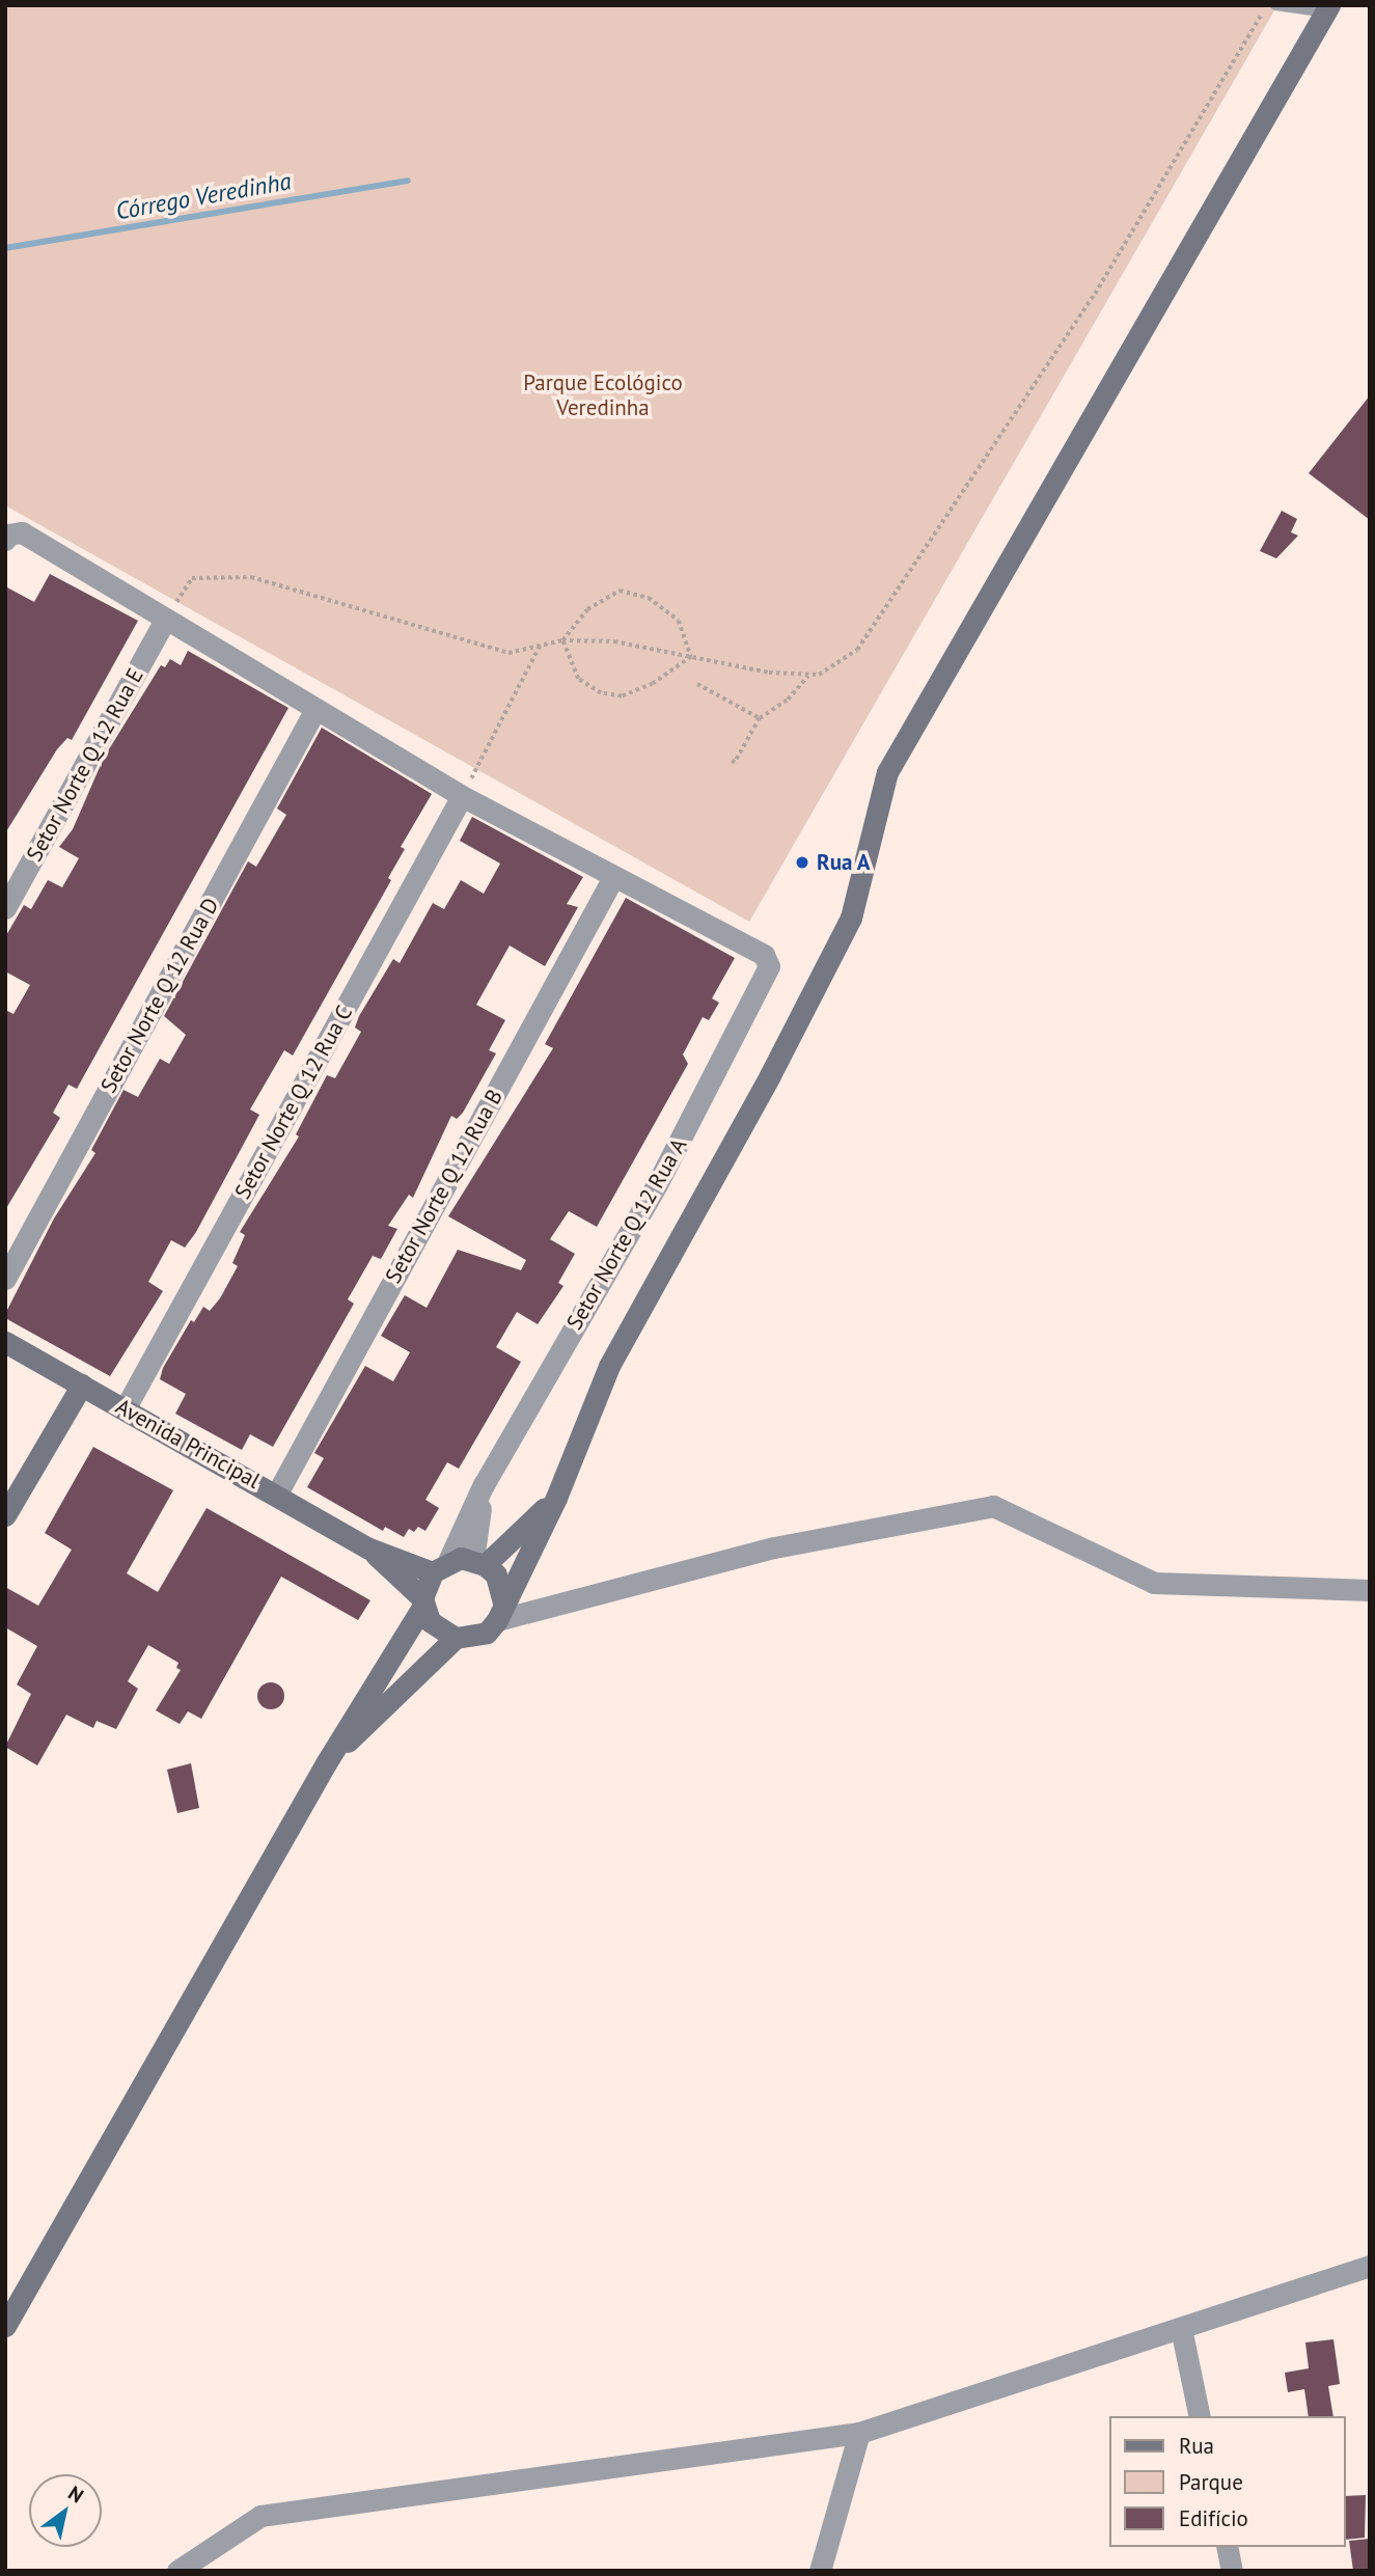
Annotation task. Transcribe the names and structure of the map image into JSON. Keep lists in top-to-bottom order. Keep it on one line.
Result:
{"streets":{"street":["Setor Norte Q 12 Rua E","Setor Norte Q 12 Rua D","Setor Norte Q 12 Rua C","Setor Norte Q 12 Rua B","Setor Norte Q 12 Rua A","Avenida Principal"]},"crossings":[["Setor Norte Q 12 Rua C","Avenida Principal"],["Setor Norte Q 12 Rua B","Setor Norte Q 12 Rua A"],["Setor Norte Q 12 Rua B","Avenida Principal"],["Setor Norte Q 12 Rua A","Avenida Principal"]],"water":["Córrego Veredinha"],"parks":["Parque Ecológico Veredinha"],"places":["Rua A"],"legend":["Rua","Parque","Edifício"],"north":"top right"}
